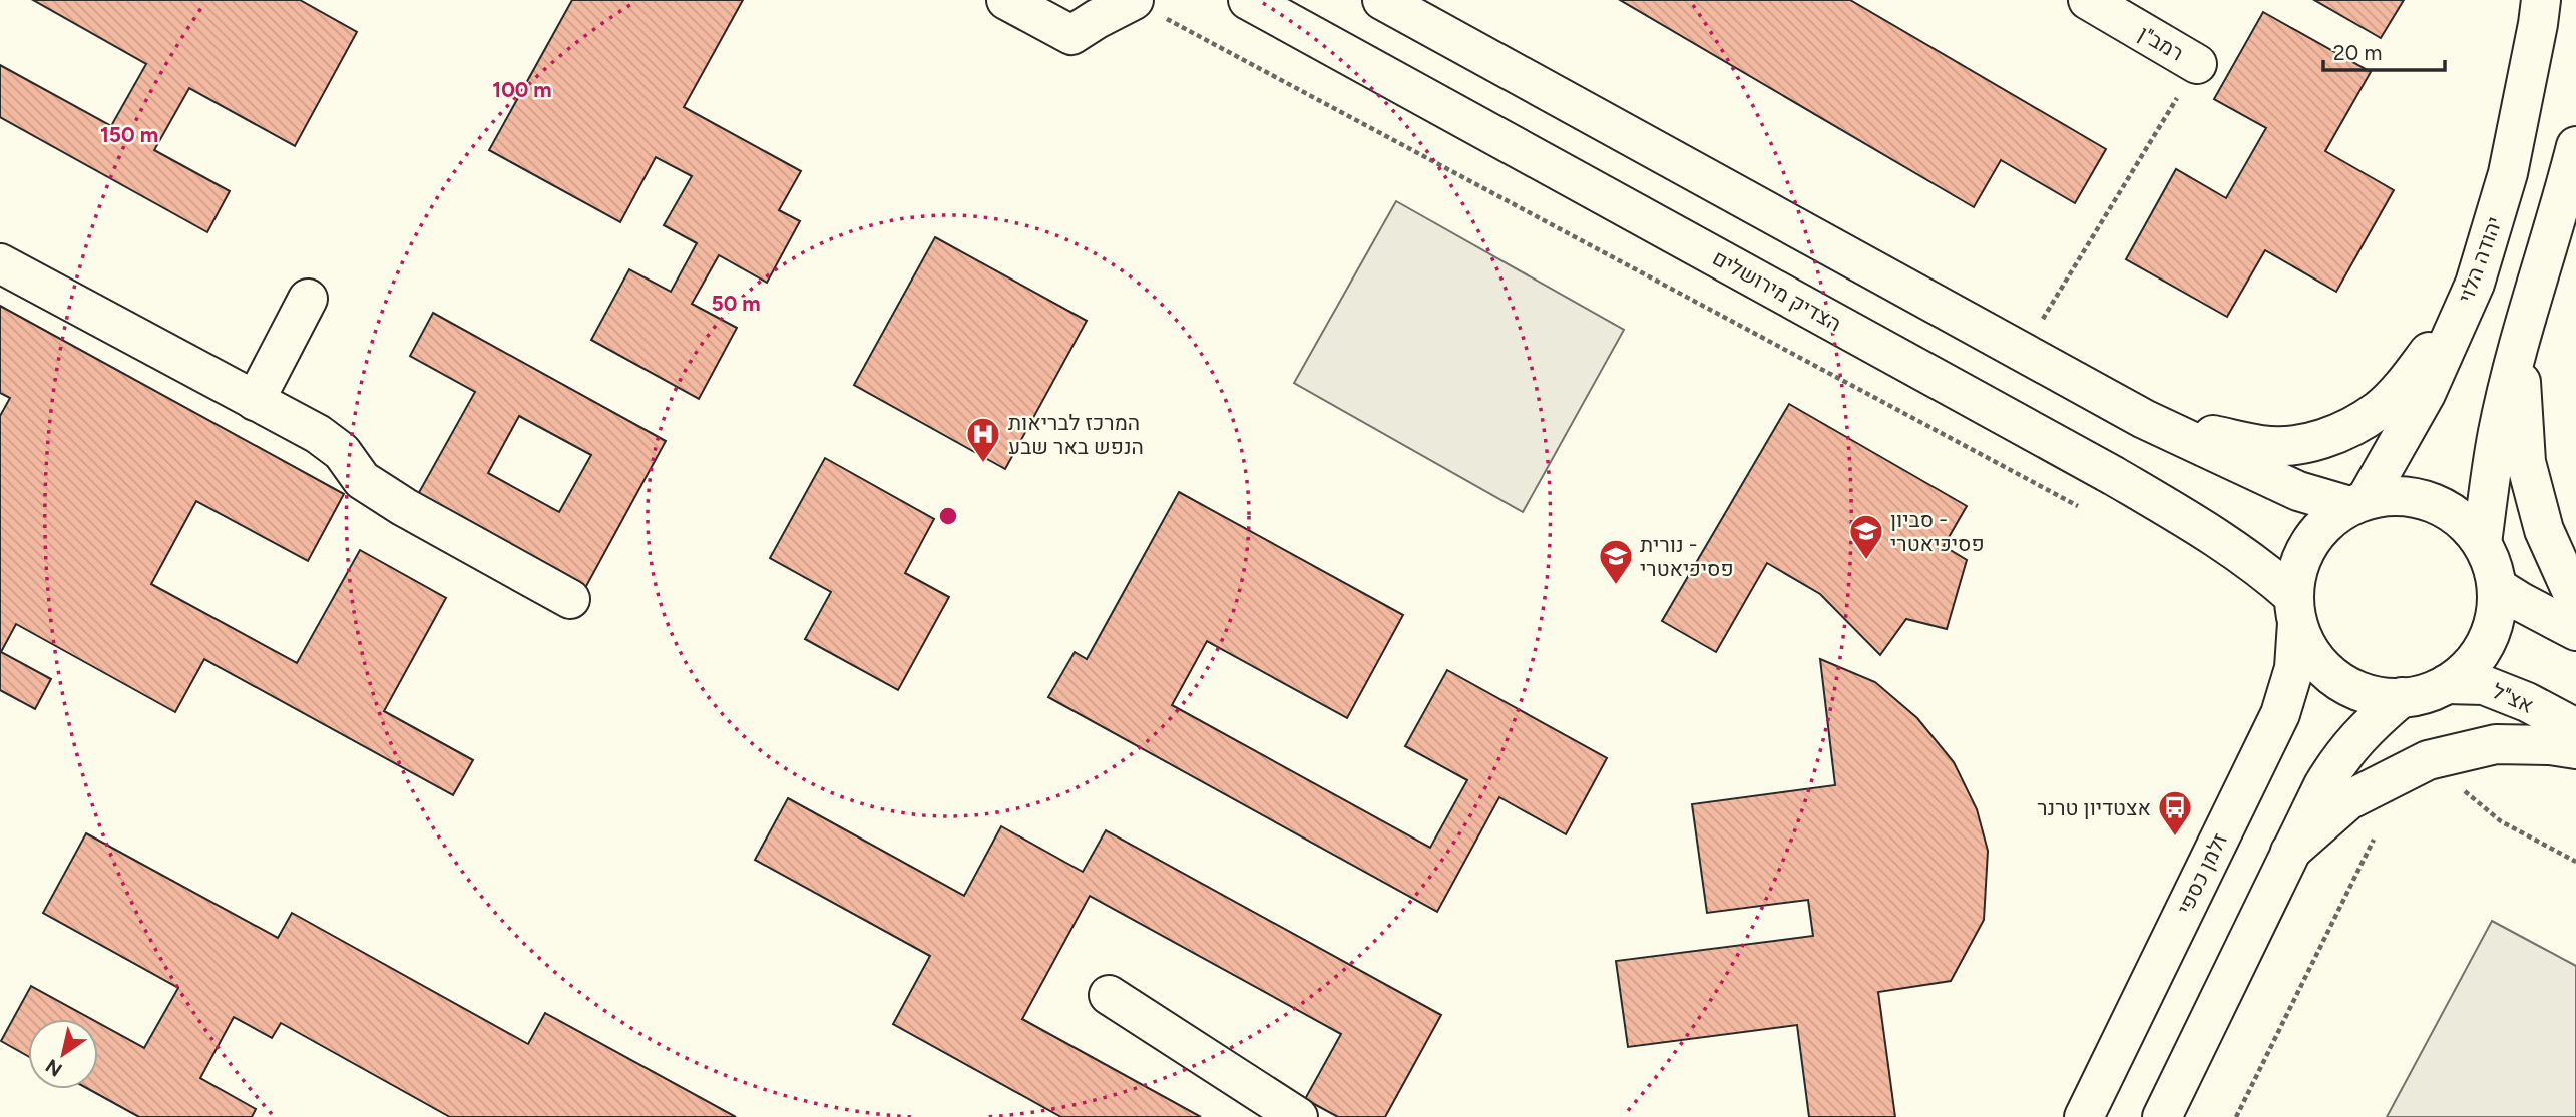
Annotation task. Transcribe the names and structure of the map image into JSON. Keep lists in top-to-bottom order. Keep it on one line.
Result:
{"streets":{"main road":["רמב\"ן","יהודה הלוי","הצדיק מירושלים","אצ\"ל","זלמן כספי"]},"crossings":[["יהודה הלוי","הצדיק מירושלים"],["יהודה הלוי","אצ\"ל"],["יהודה הלוי","זלמן כספי"],["הצדיק מירושלים","אצ\"ל"],["הצדיק מירושלים","זלמן כספי"],["אצ\"ל","זלמן כספי"]],"places":{"hospital":["המרכז לבריאות הנפש באר שבע"],"school or university":["סביון - פסיכיאטרי","נורית - פסיכיאטרי"],"bus stop":["אצטדיון טרנר"]},"scale_bar":"20 m","north":"bottom left","rings":["100 m","150 m","50 m"]}
